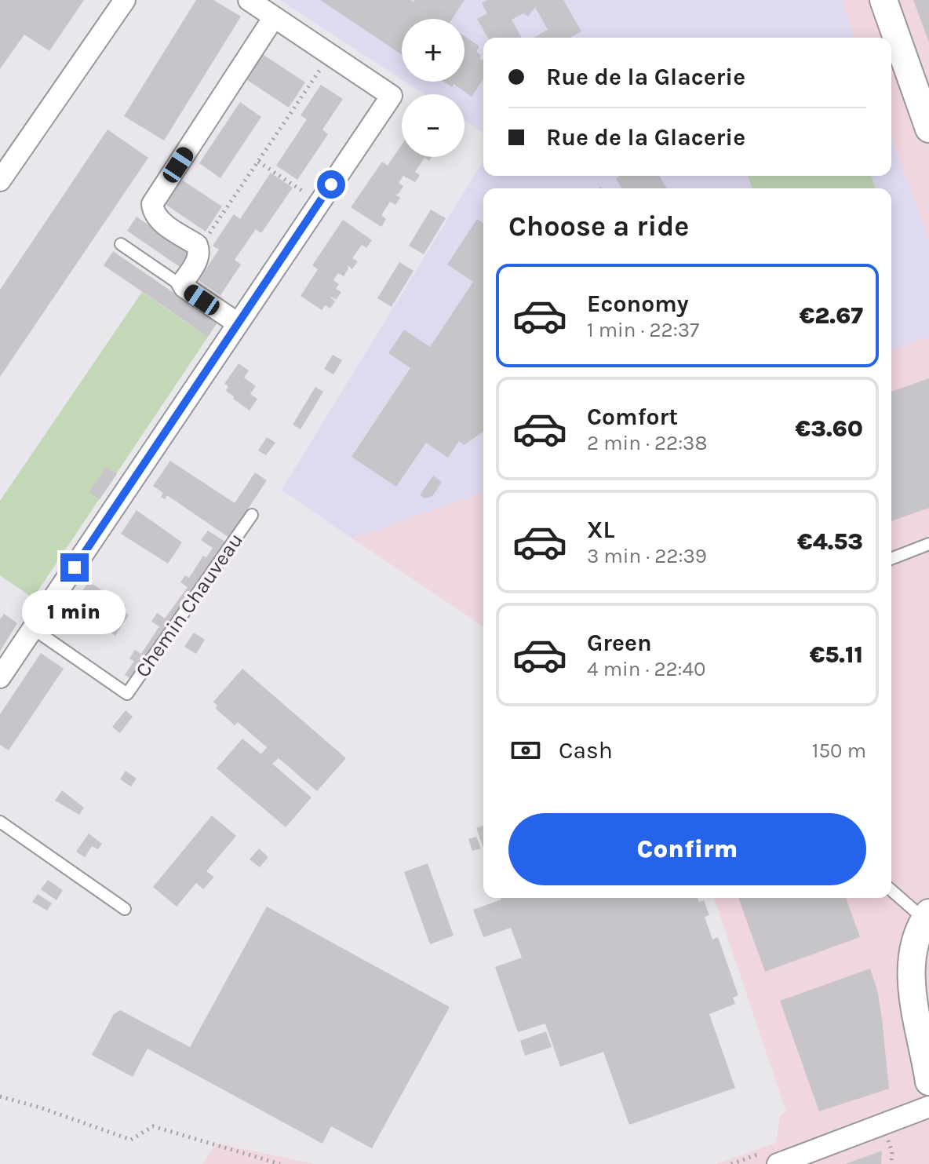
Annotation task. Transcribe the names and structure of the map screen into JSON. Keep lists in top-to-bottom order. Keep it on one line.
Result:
{"streets":{"lane":["Chemin Chauveau"]},"page":{"map_buttons":["+","−"],"banner":["Rue de la Glacerie","Rue de la Glacerie"],"heading":"Choose a ride","list":[{"name":"Economy","note":"1 min · 22:37","value":"€2.67"},{"name":"Comfort","note":"2 min · 22:38","value":"€3.60"},{"name":"XL","note":"3 min · 22:39","value":"€4.53"},{"name":"Green","note":"4 min · 22:40","value":"€5.11"}],"bubble":"1 min","pay":["Cash","150 m"],"buttons":"Confirm"}}
